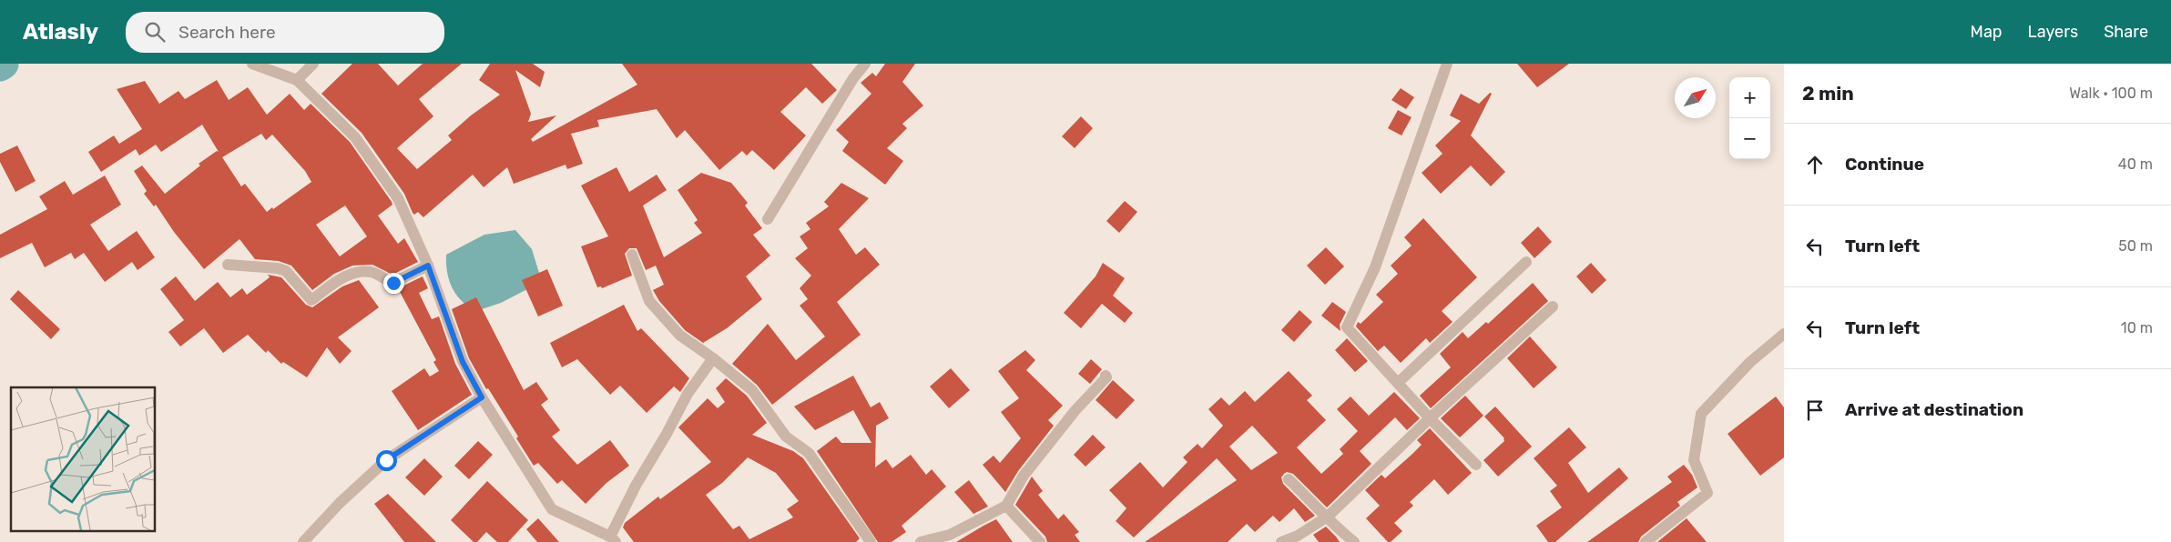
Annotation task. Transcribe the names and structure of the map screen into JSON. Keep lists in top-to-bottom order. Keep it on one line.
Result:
{"north":"top right","page":{"header":"Atlasly","search":"Search here","nav":["Map","Layers","Share"],"heading":["2 min","Walk · 100 m"],"map_buttons":["+","−"],"list":[["Continue","40 m"],["Turn left","50 m"],["Turn left","10 m"],"Arrive at destination"]}}
